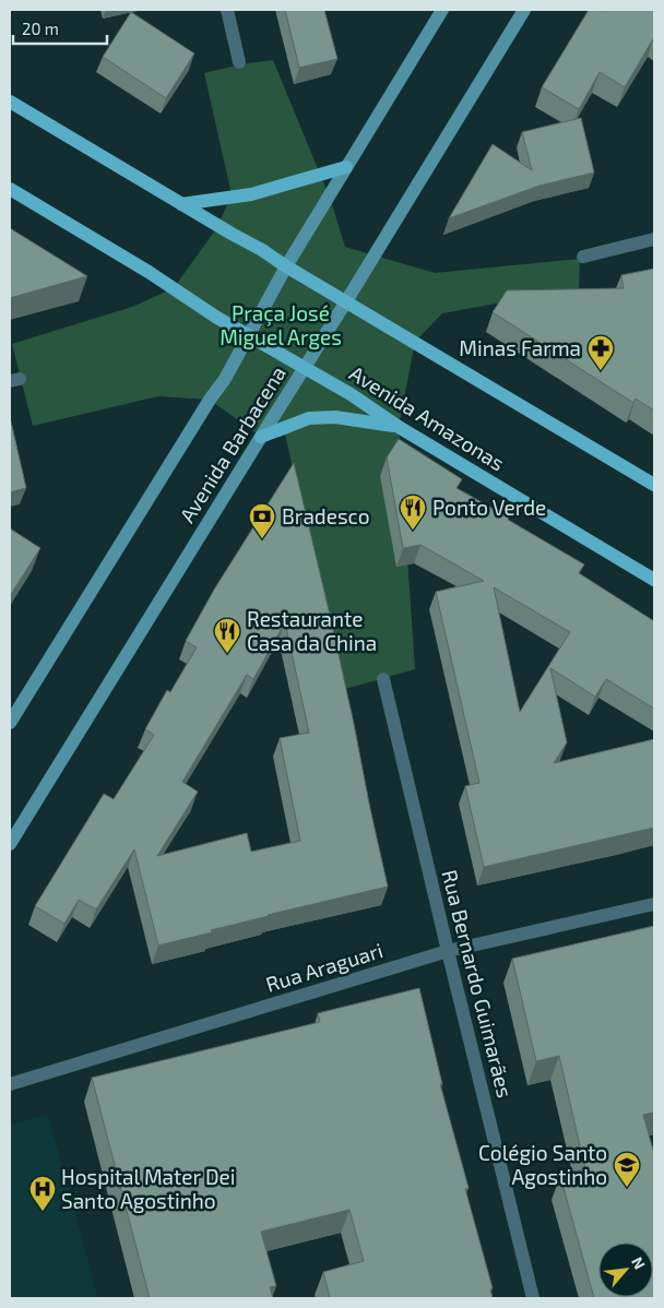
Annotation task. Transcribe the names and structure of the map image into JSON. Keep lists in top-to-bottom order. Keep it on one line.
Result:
{"streets":{"main road":["Avenida Amazonas","Avenida Barbacena"],"street":["Rua Araguari","Rua Bernardo Guimarães"]},"crossings":[["Avenida Amazonas","Avenida Barbacena"],["Rua Araguari","Rua Bernardo Guimarães"]],"parks":["Praça José Miguel Arges"],"places":{"pharmacy":["Minas Farma"],"restaurant":["Ponto Verde","Restaurante Casa da China"],"bank":["Bradesco"],"school or university":["Colégio Santo Agostinho"],"hospital":["Hospital Mater Dei Santo Agostinho"]},"scale_bar":"20 m","north":"top right"}
